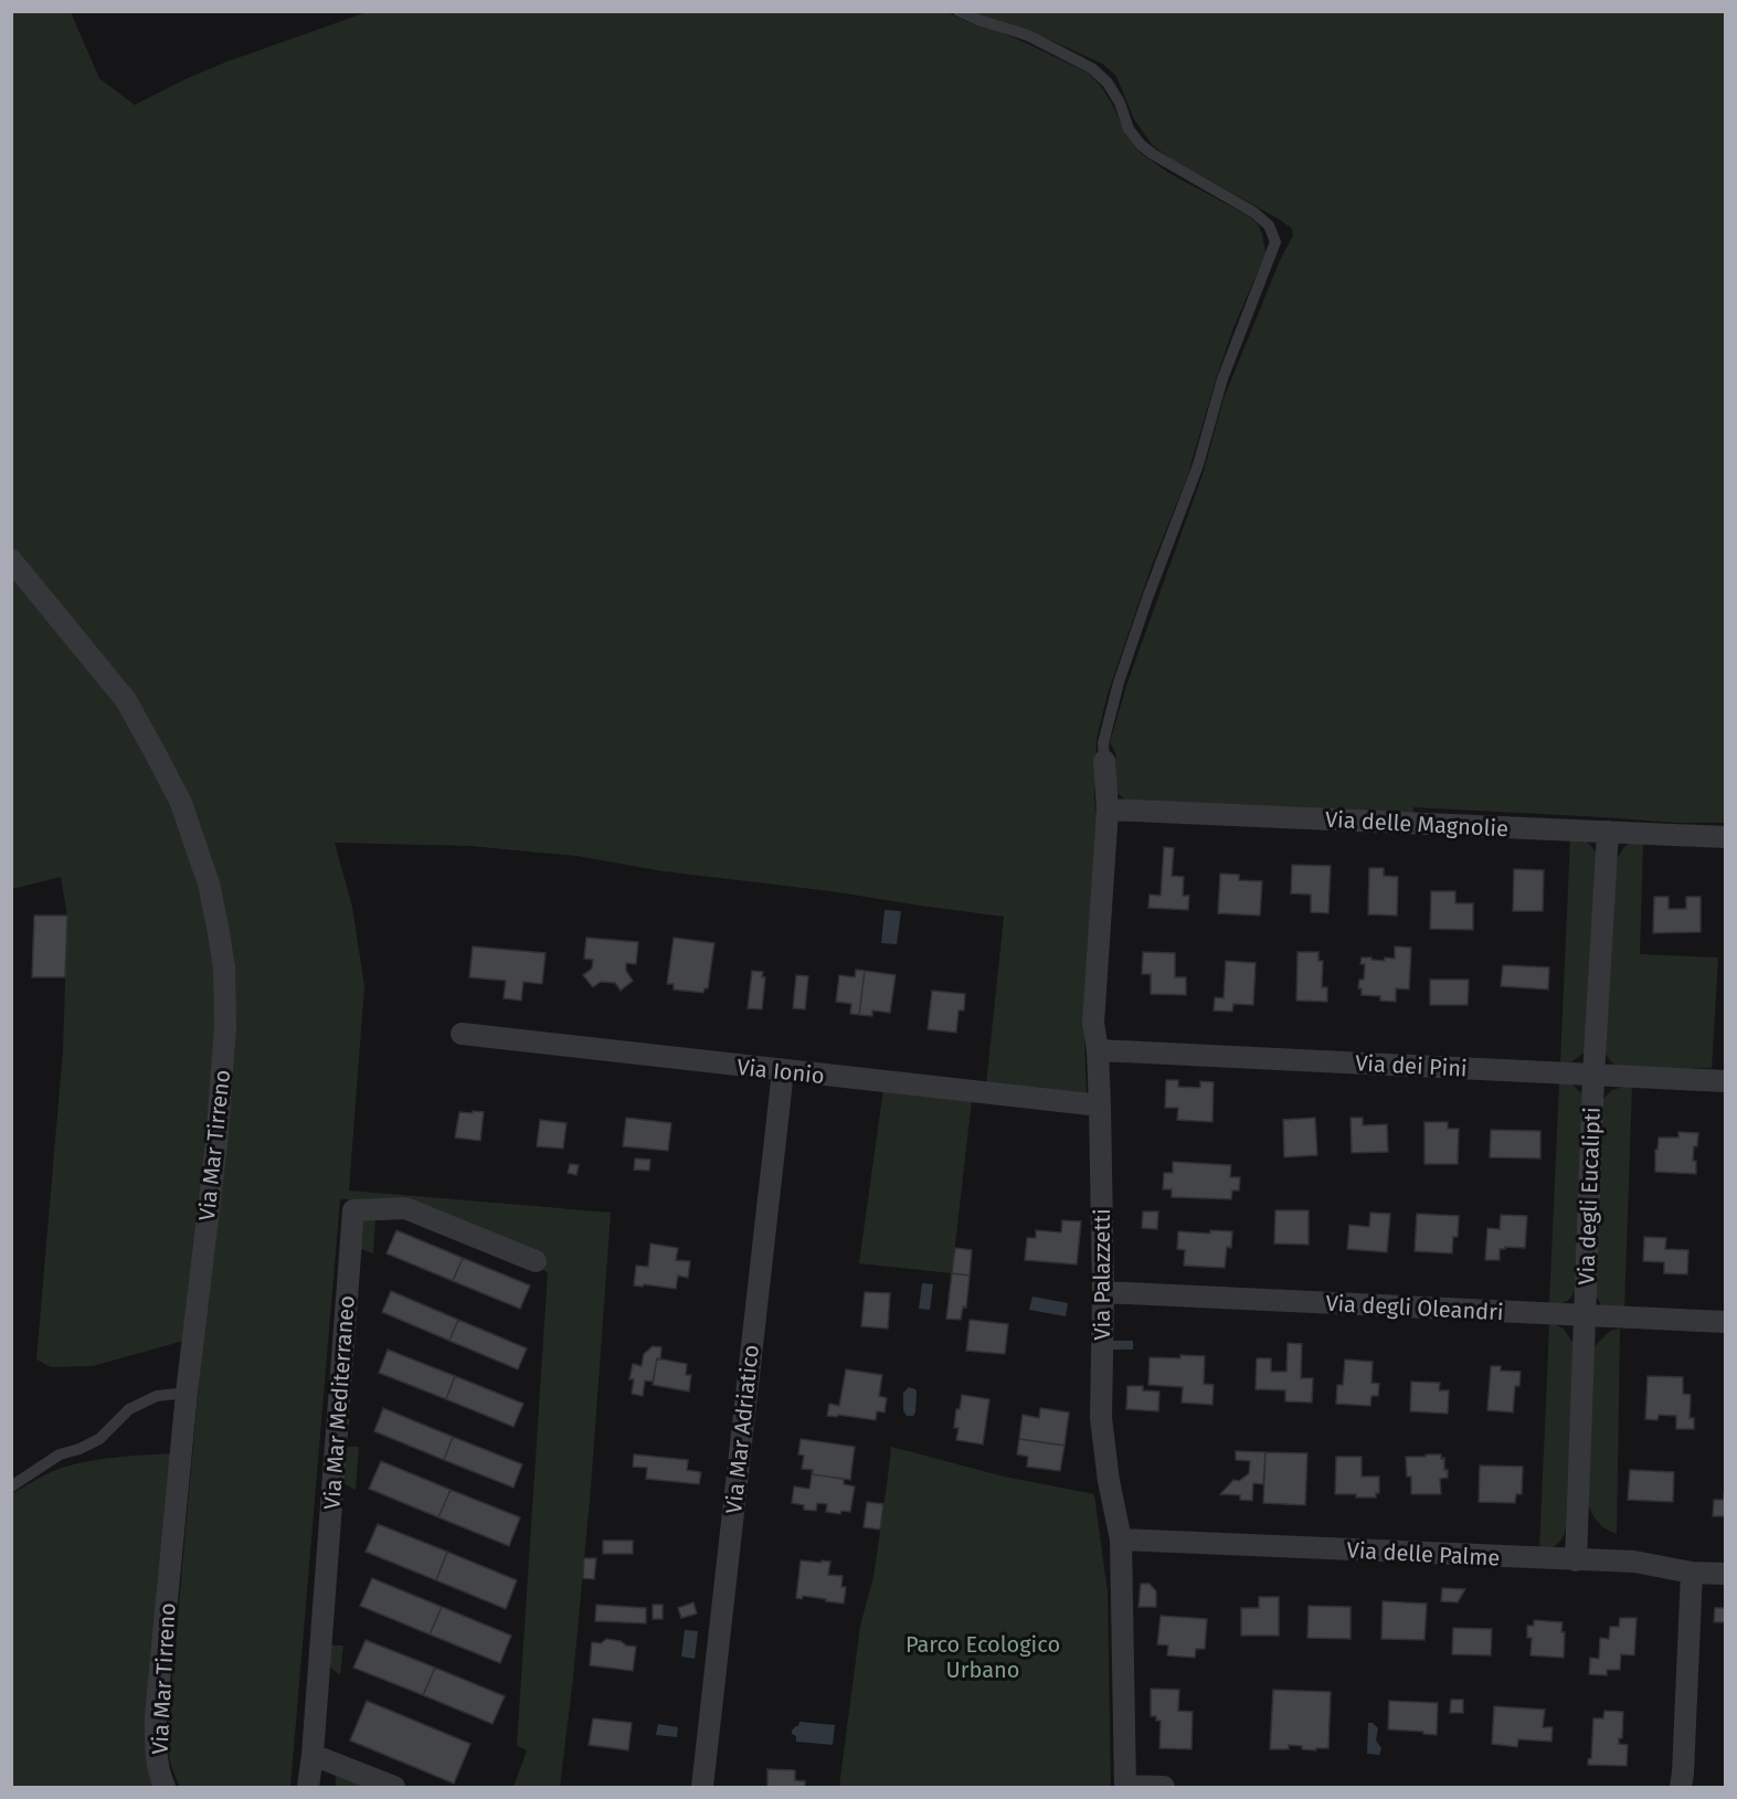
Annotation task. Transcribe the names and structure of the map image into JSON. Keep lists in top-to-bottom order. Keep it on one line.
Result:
{"streets":{"street":["Via delle Magnolie","Via dei Pini","Via Ionio","Via Mar Tirreno","Via degli Eucalipti","Via Palazzetti","Via degli Oleandri","Via Mar Mediterraneo","Via Mar Adriatico","Via delle Palme"]},"crossings":[["Via delle Magnolie","Via degli Eucalipti"],["Via delle Magnolie","Via Palazzetti"],["Via dei Pini","Via degli Eucalipti"],["Via dei Pini","Via Palazzetti"],["Via Ionio","Via Palazzetti"],["Via Ionio","Via Mar Adriatico"],["Via degli Eucalipti","Via degli Oleandri"],["Via degli Eucalipti","Via delle Palme"],["Via Palazzetti","Via degli Oleandri"],["Via Palazzetti","Via delle Palme"]],"parks":["Parco Ecologico Urbano"]}
